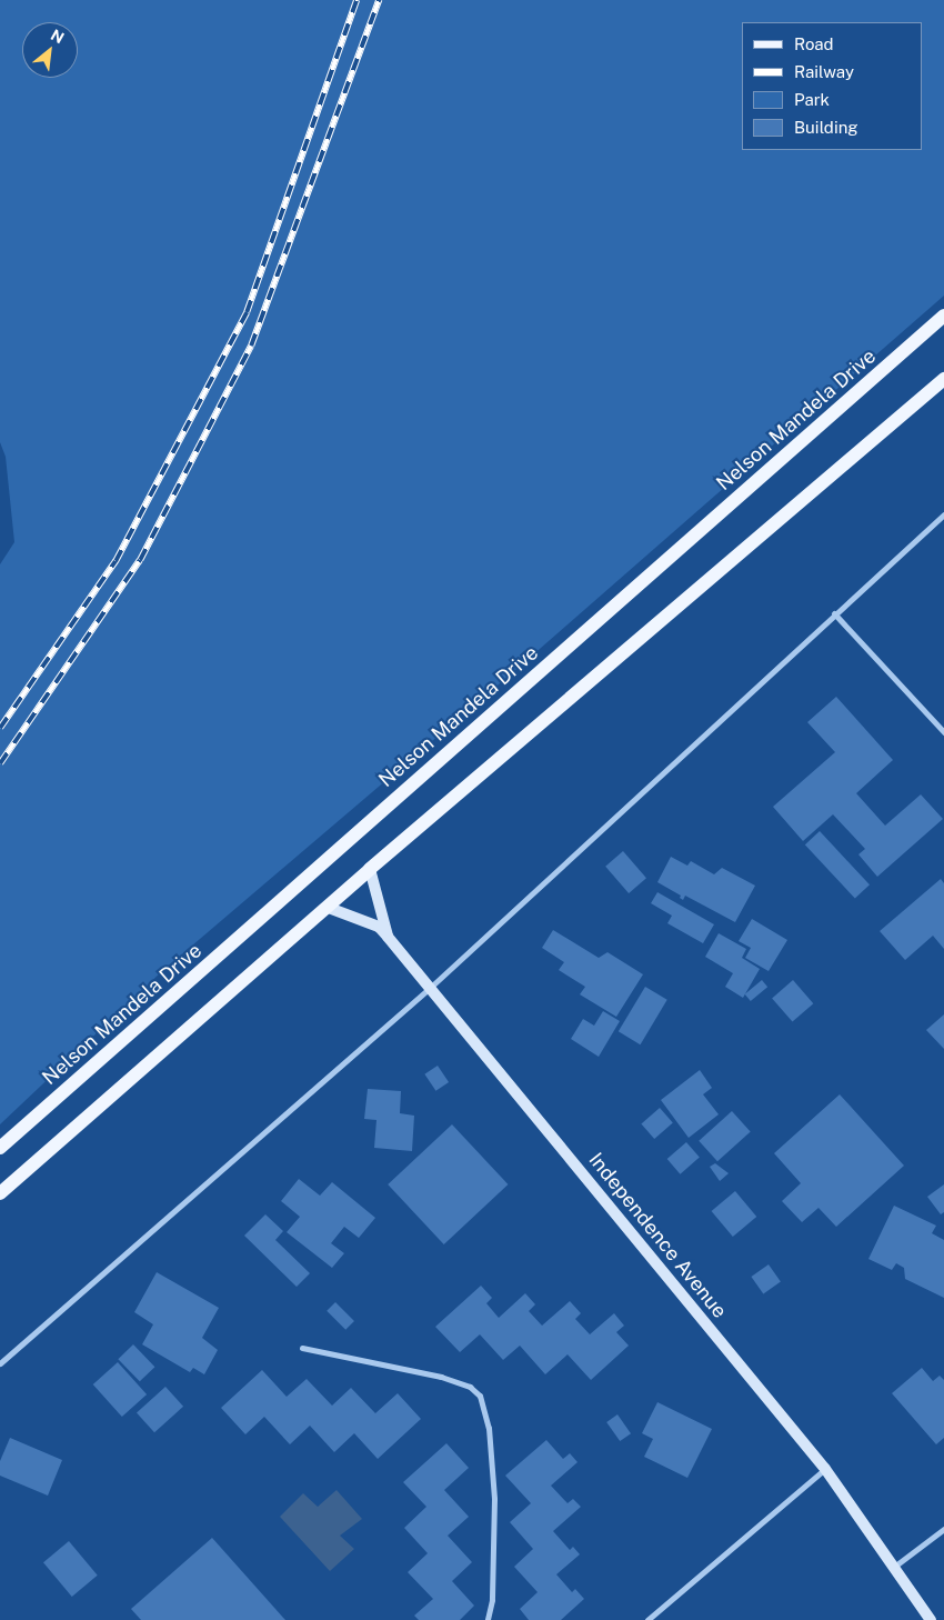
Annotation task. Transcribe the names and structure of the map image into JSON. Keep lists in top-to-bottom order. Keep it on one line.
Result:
{"streets":{"main road":["Nelson Mandela Drive"],"street":["Independence Avenue"]},"legend":["Road","Railway","Park","Building"],"north":"top right"}
